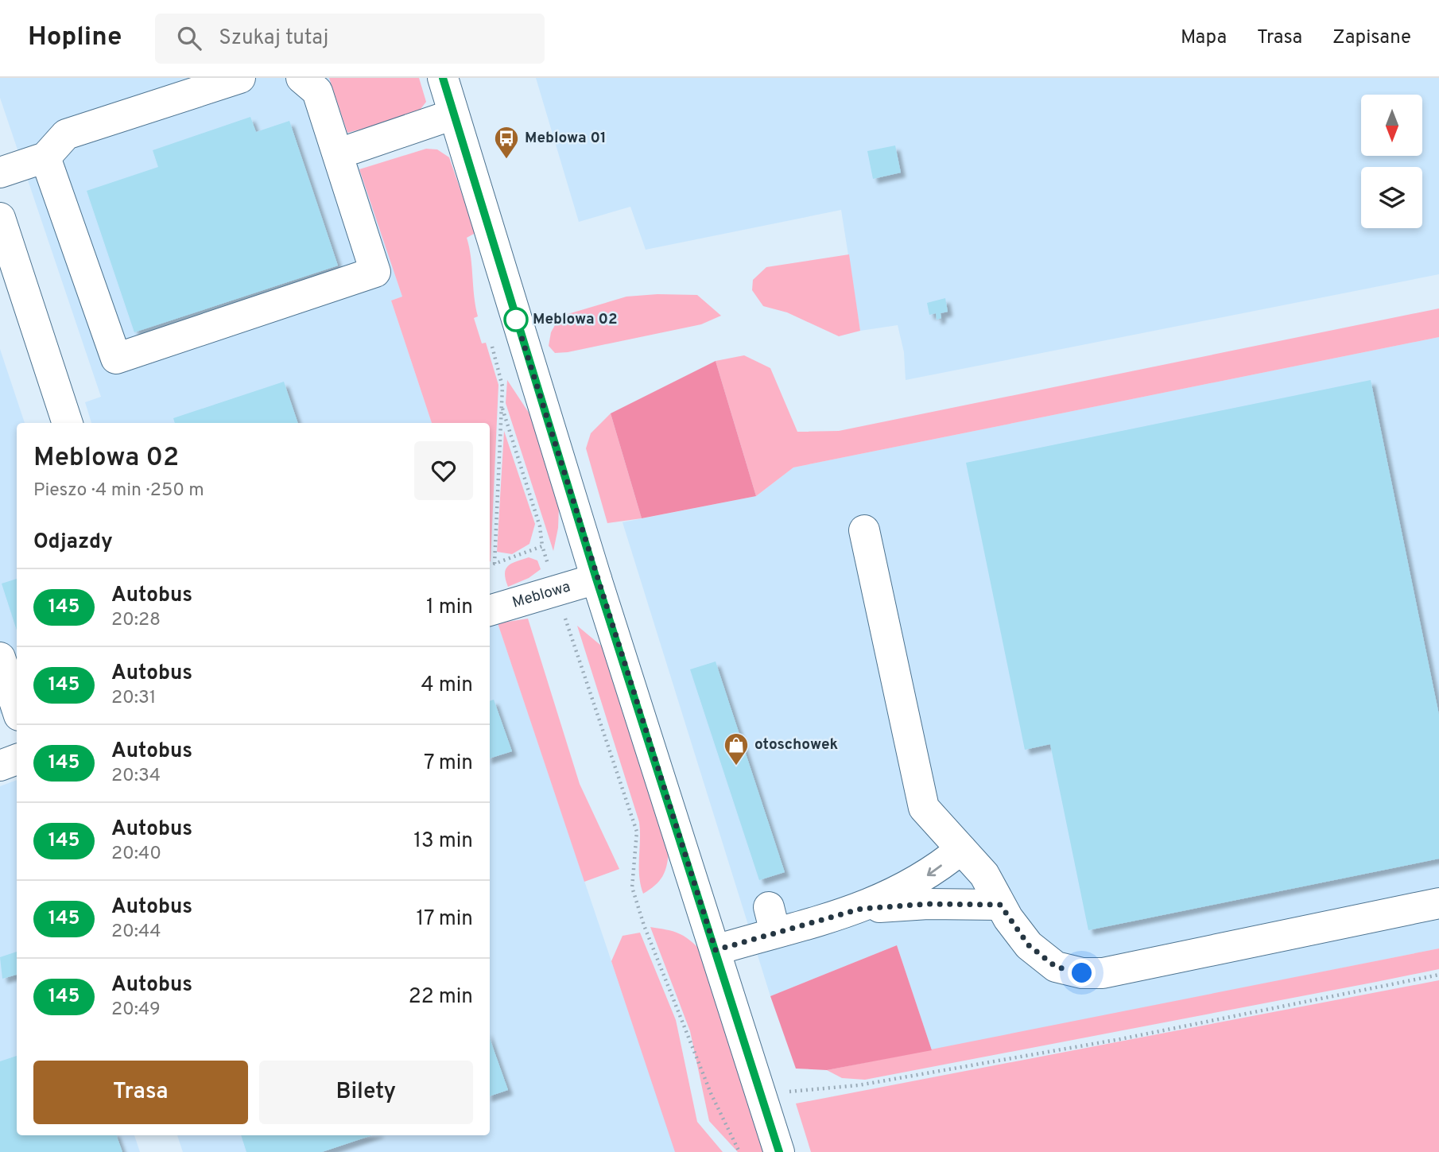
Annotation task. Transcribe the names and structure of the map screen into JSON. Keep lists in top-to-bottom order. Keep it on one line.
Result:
{"streets":{"street":["Meblowa"]},"places":{"bus stop":["Meblowa 01"],"other":["Meblowa 02"],"shop":["otoschowek"]},"lines":["bus line 145"],"north":"bottom","page":{"header":"Hopline","search":"Szukaj tutaj","nav":["Mapa","Trasa","Zapisane"],"heading":[["Meblowa 02","Pieszo · 4 min · 250 m"],"Odjazdy"],"list":[{"mark":"145","name":"Autobus","note":"20:28","value":"1 min"},{"mark":"145","name":"Autobus","note":"20:31","value":"4 min"},{"mark":"145","name":"Autobus","note":"20:34","value":"7 min"},{"mark":"145","name":"Autobus","note":"20:40","value":"13 min"},{"mark":"145","name":"Autobus","note":"20:44","value":"17 min"},{"mark":"145","name":"Autobus","note":"20:49","value":"22 min"}],"buttons":["Trasa","Bilety"]}}
